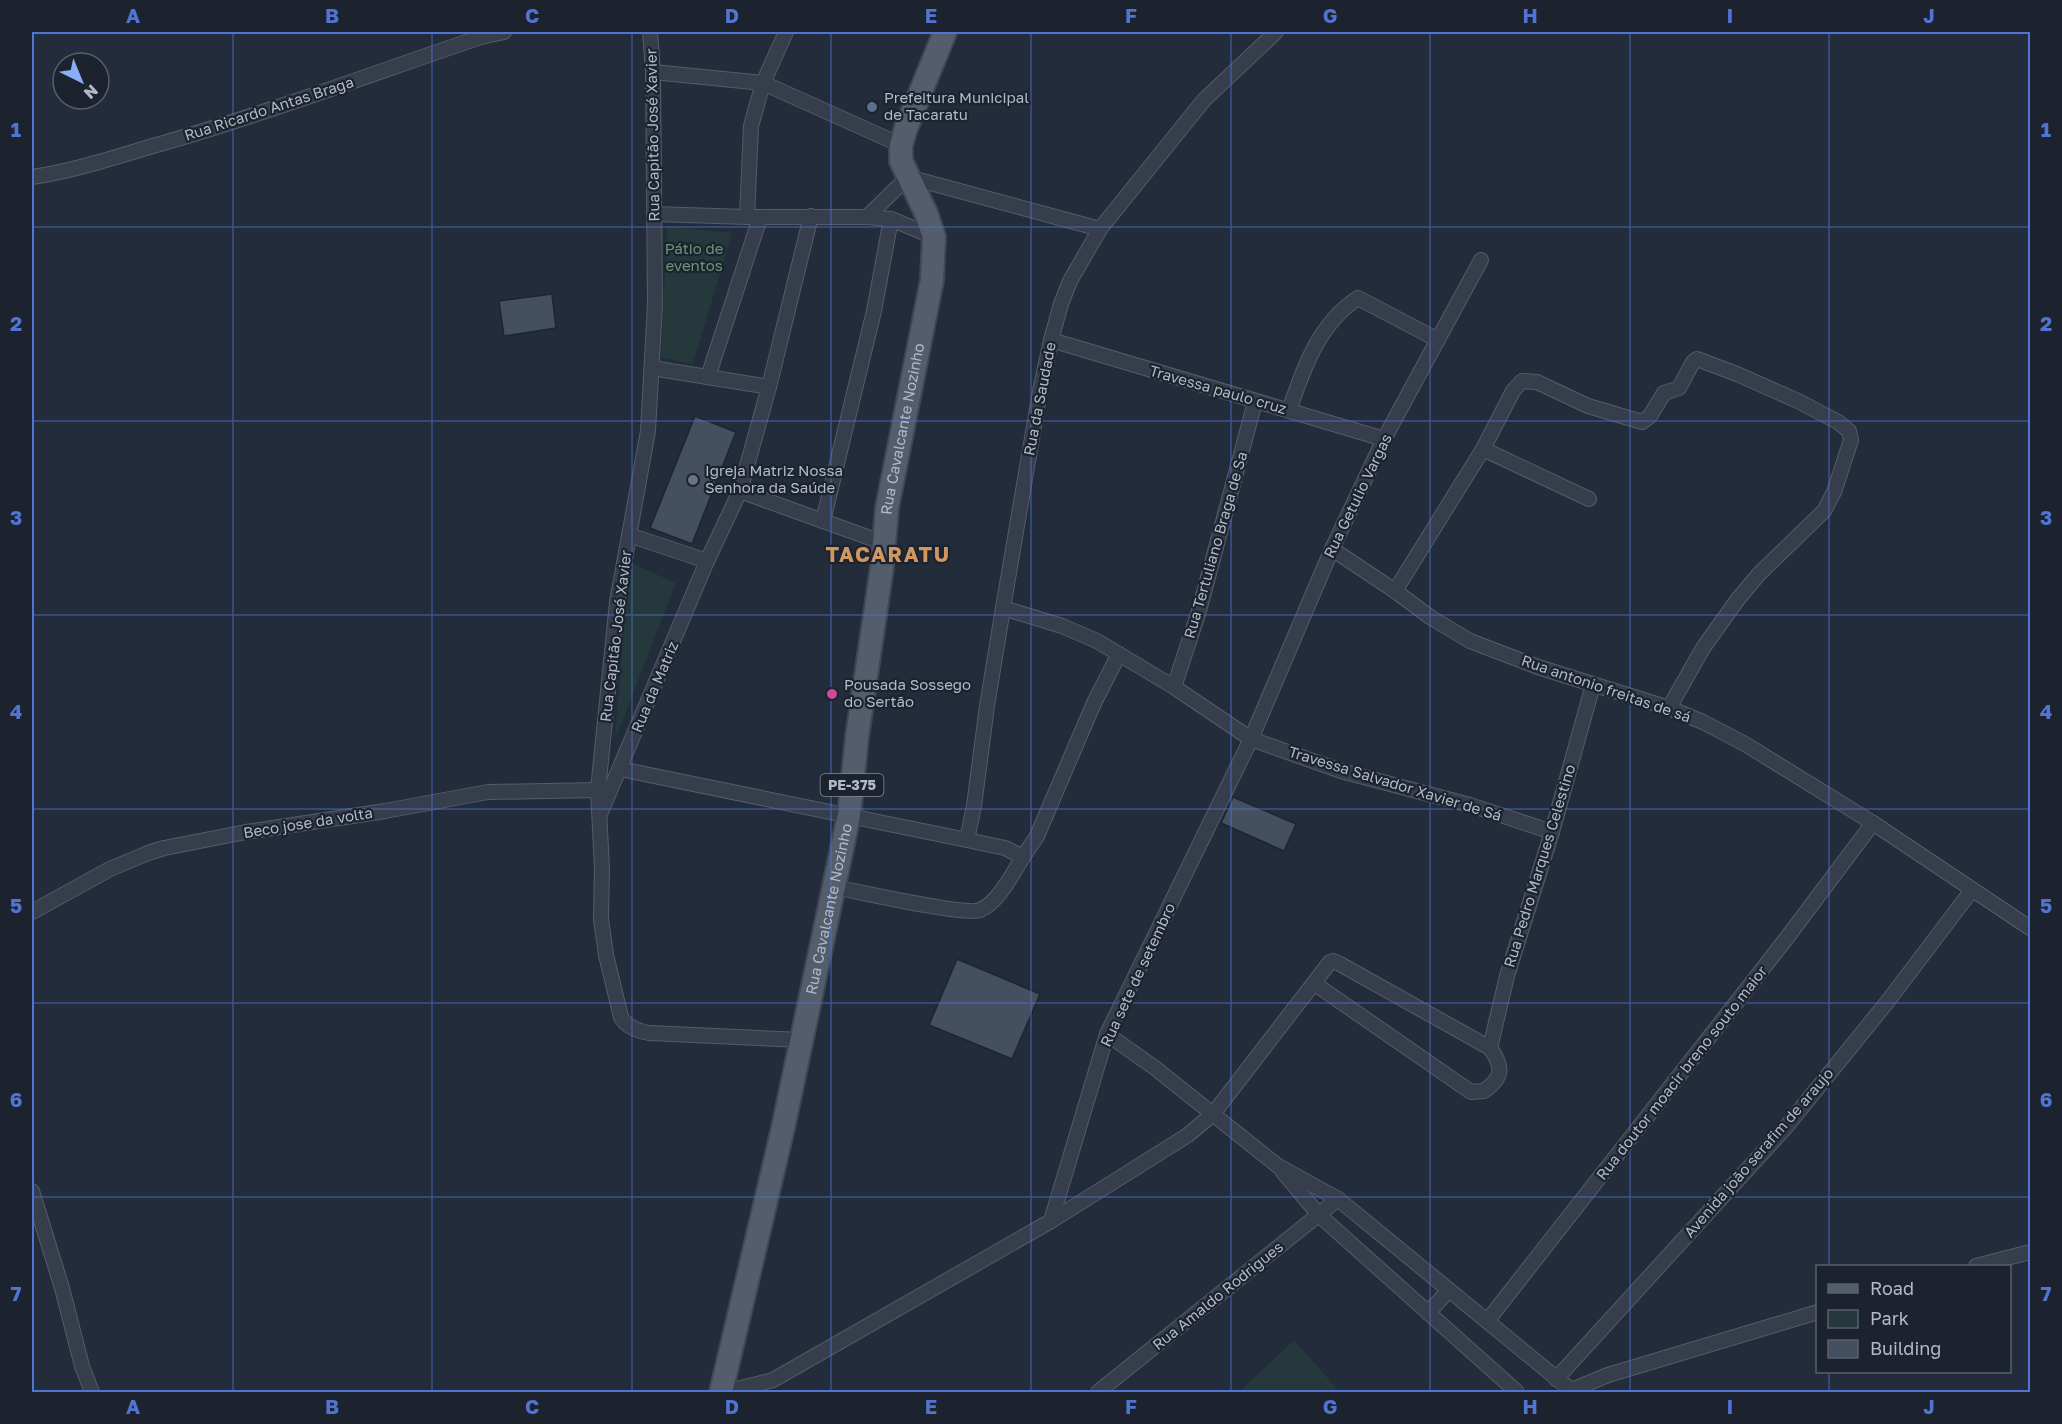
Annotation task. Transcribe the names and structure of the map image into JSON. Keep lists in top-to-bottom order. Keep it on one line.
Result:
{"streets":{"main road":["Rua Cavalcante Nozinho","PE-375"],"street":["Rua Ricardo Antas Braga","Rua Capitão José Xavier","Travessa paulo cruz","Rua da Saudade","Rua Getulio Vargas","Rua Tertuliano Braga de Sa","Rua da Matriz","Rua antonio freitas de sá","Travessa Salvador Xavier de Sá","Beco jose da volta","Rua Pedro Marques Celestino","Rua sete de setembro","Rua doutor moacir breno souto maior","Avenida joão serafim de araujo","Rua Amaldo Rodrigues"]},"crossings":[["Rua Capitão José Xavier","Rua Cavalcante Nozinho"],["Rua Capitão José Xavier","Rua da Matriz"],["Rua Capitão José Xavier","Beco jose da volta"],["Travessa paulo cruz","Rua da Saudade"],["Travessa paulo cruz","Rua Getulio Vargas"],["Travessa paulo cruz","Rua Tertuliano Braga de Sa"],["Rua da Saudade","Travessa Salvador Xavier de Sá"],["Rua Cavalcante Nozinho","PE-375"],["Rua Getulio Vargas","Rua antonio freitas de sá"],["Rua Getulio Vargas","Travessa Salvador Xavier de Sá"],["Rua Getulio Vargas","Rua sete de setembro"],["Rua Tertuliano Braga de Sa","Travessa Salvador Xavier de Sá"],["Rua antonio freitas de sá","Rua Pedro Marques Celestino"],["Rua antonio freitas de sá","Rua doutor moacir breno souto maior"],["Rua antonio freitas de sá","Avenida joão serafim de araujo"],["Travessa Salvador Xavier de Sá","Rua Pedro Marques Celestino"],["Travessa Salvador Xavier de Sá","Rua sete de setembro"]],"districts":["TACARATU"],"parks":["Pátio de eventos"],"places":["Prefeitura Municipal de Tacaratu","Igreja Matriz Nossa Senhora da Saúde","Pousada Sossego do Sertão"],"legend":["Road","Park","Building"],"north":"bottom right","grid":{"columns":["A","B","C","D","E","F","G","H","I","J"],"rows":["1","2","3","4","5","6","7"]}}
